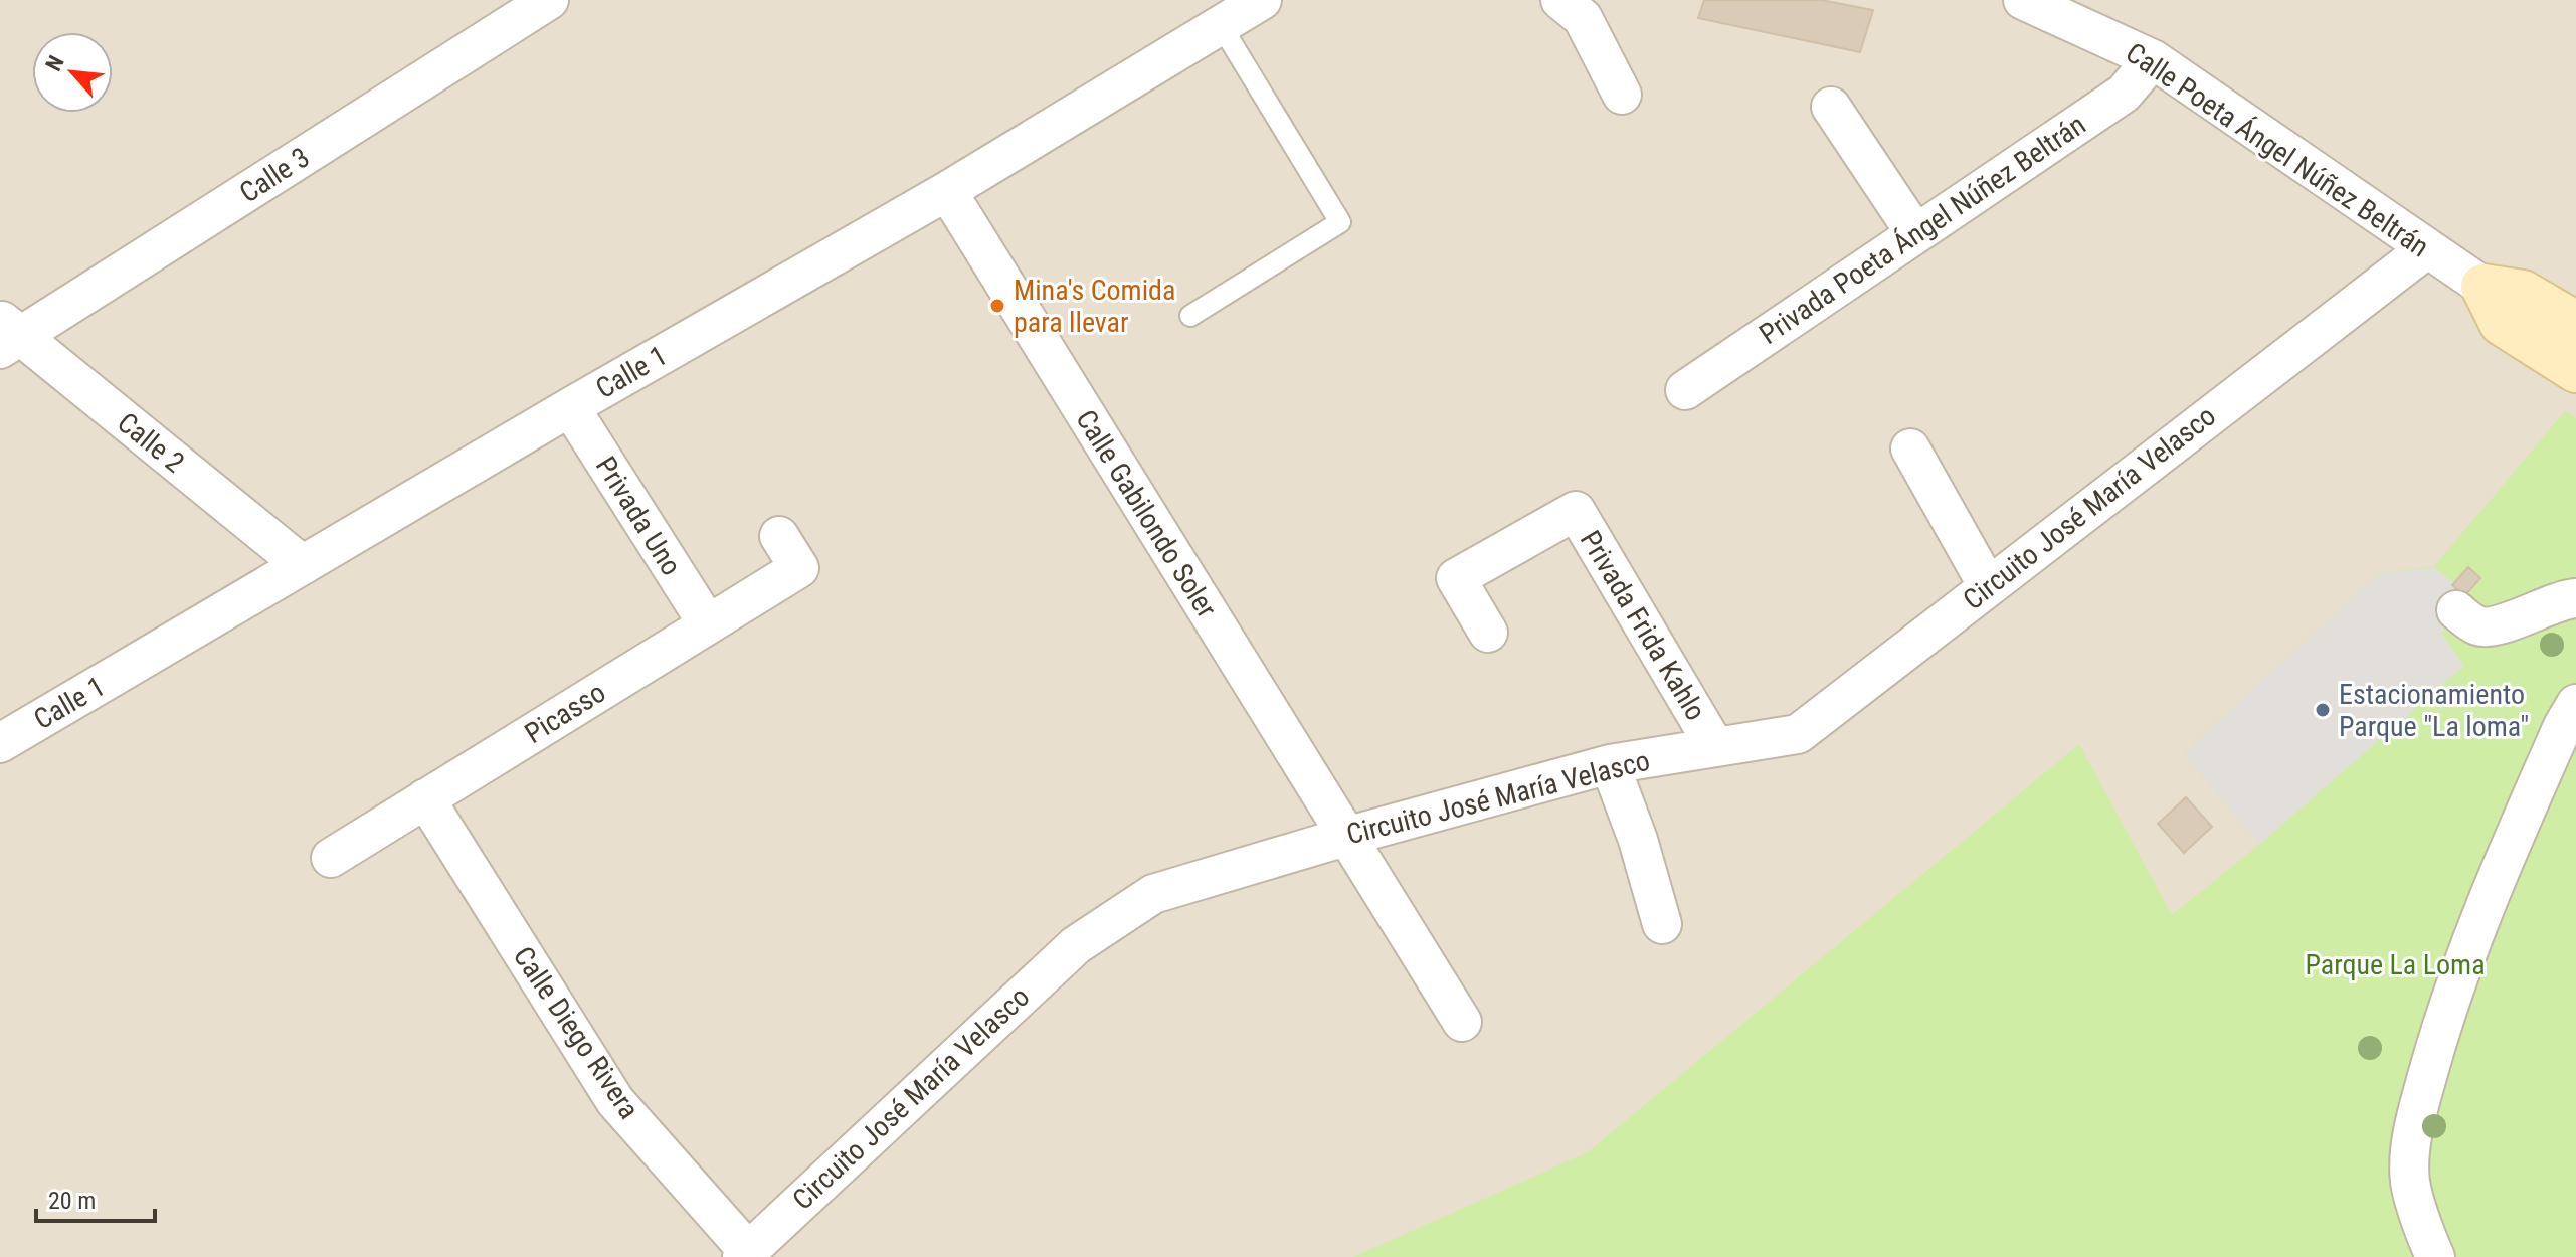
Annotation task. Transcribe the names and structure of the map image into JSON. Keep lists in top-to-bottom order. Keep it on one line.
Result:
{"streets":{"street":["Calle Poeta Ángel Núñez Beltrán","Calle 3","Privada Poeta Ángel Núñez Beltrán","Calle 1","Calle 2","Circuito José María Velasco","Calle Gabilondo Soler","Privada Uno","Privada Frida Kahlo","Picasso","Calle Diego Rivera"]},"crossings":[["Calle Poeta Ángel Núñez Beltrán","Privada Poeta Ángel Núñez Beltrán"],["Calle Poeta Ángel Núñez Beltrán","Circuito José María Velasco"],["Calle 3","Calle 2"],["Calle 1","Calle 2"],["Calle 1","Calle Gabilondo Soler"],["Calle 1","Privada Uno"],["Circuito José María Velasco","Calle Gabilondo Soler"],["Circuito José María Velasco","Privada Frida Kahlo"],["Circuito José María Velasco","Calle Diego Rivera"],["Privada Uno","Picasso"],["Picasso","Calle Diego Rivera"]],"parks":["Parque La Loma"],"places":["Mina's Comida para llevar","Estacionamiento Parque \"La loma\""],"scale_bar":"20 m","north":"top left"}
